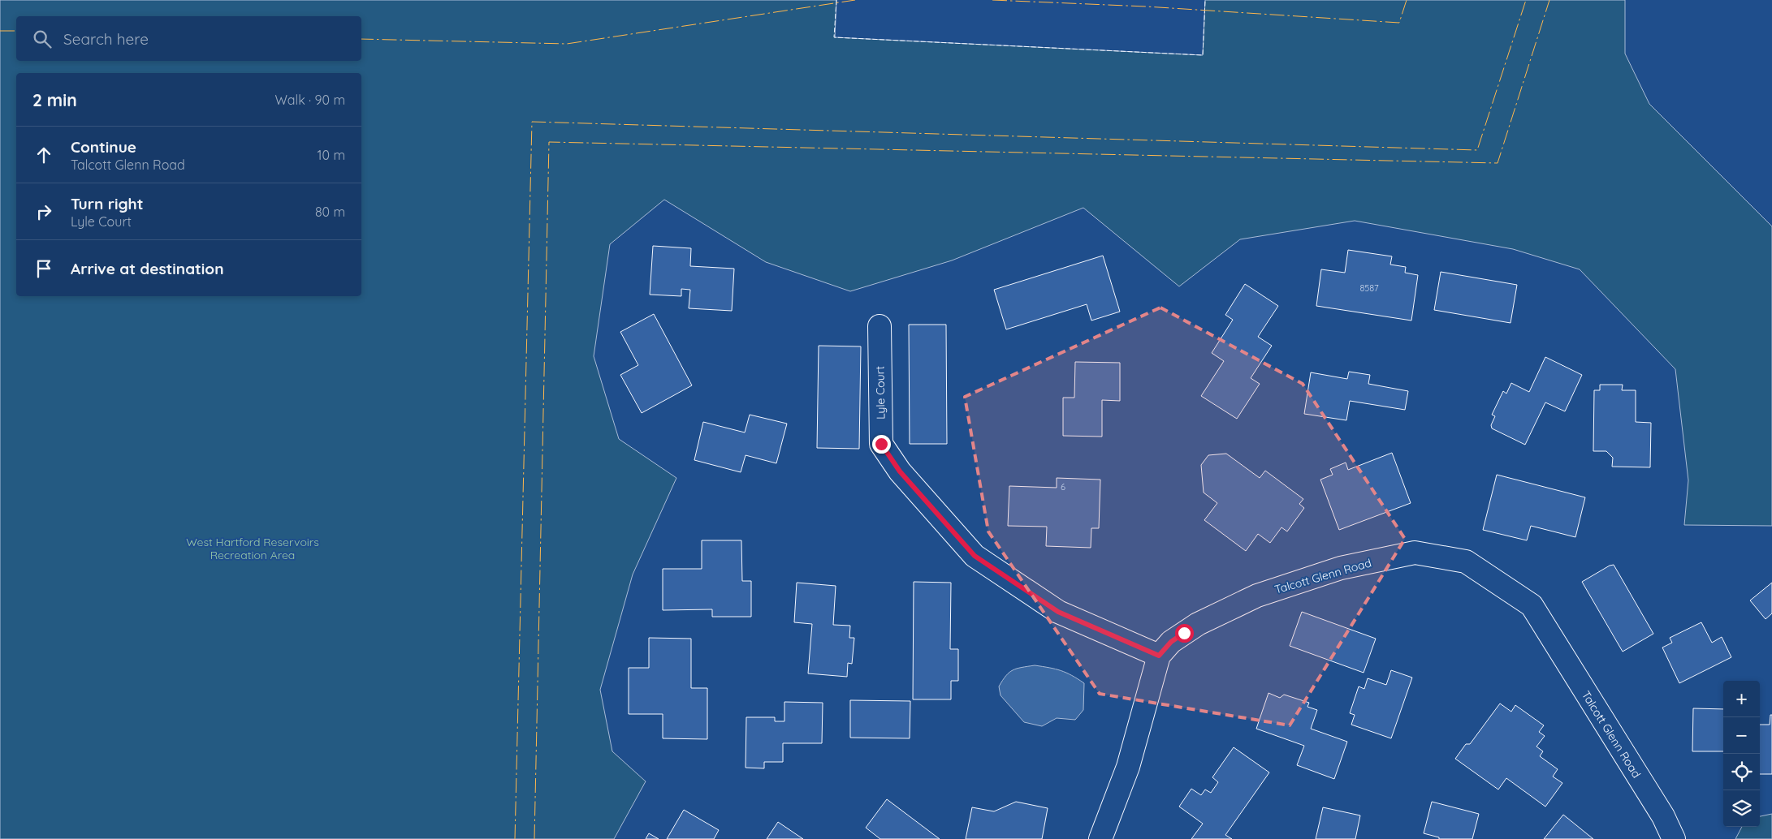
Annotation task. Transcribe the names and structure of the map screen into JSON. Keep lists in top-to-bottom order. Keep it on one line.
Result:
{"streets":{"street":["Lyle Court","Talcott Glenn Road"]},"crossings":[["Lyle Court","Talcott Glenn Road"]],"parks":["West Hartford Reservoirs Recreation Area"],"house_numbers":["8587","6"],"page":{"search":"Search here","heading":["2 min","Walk · 90 m"],"list":[["Continue","Talcott Glenn Road","10 m"],["Turn right","Lyle Court","80 m"],"Arrive at destination"],"map_buttons":["+","−"]}}
